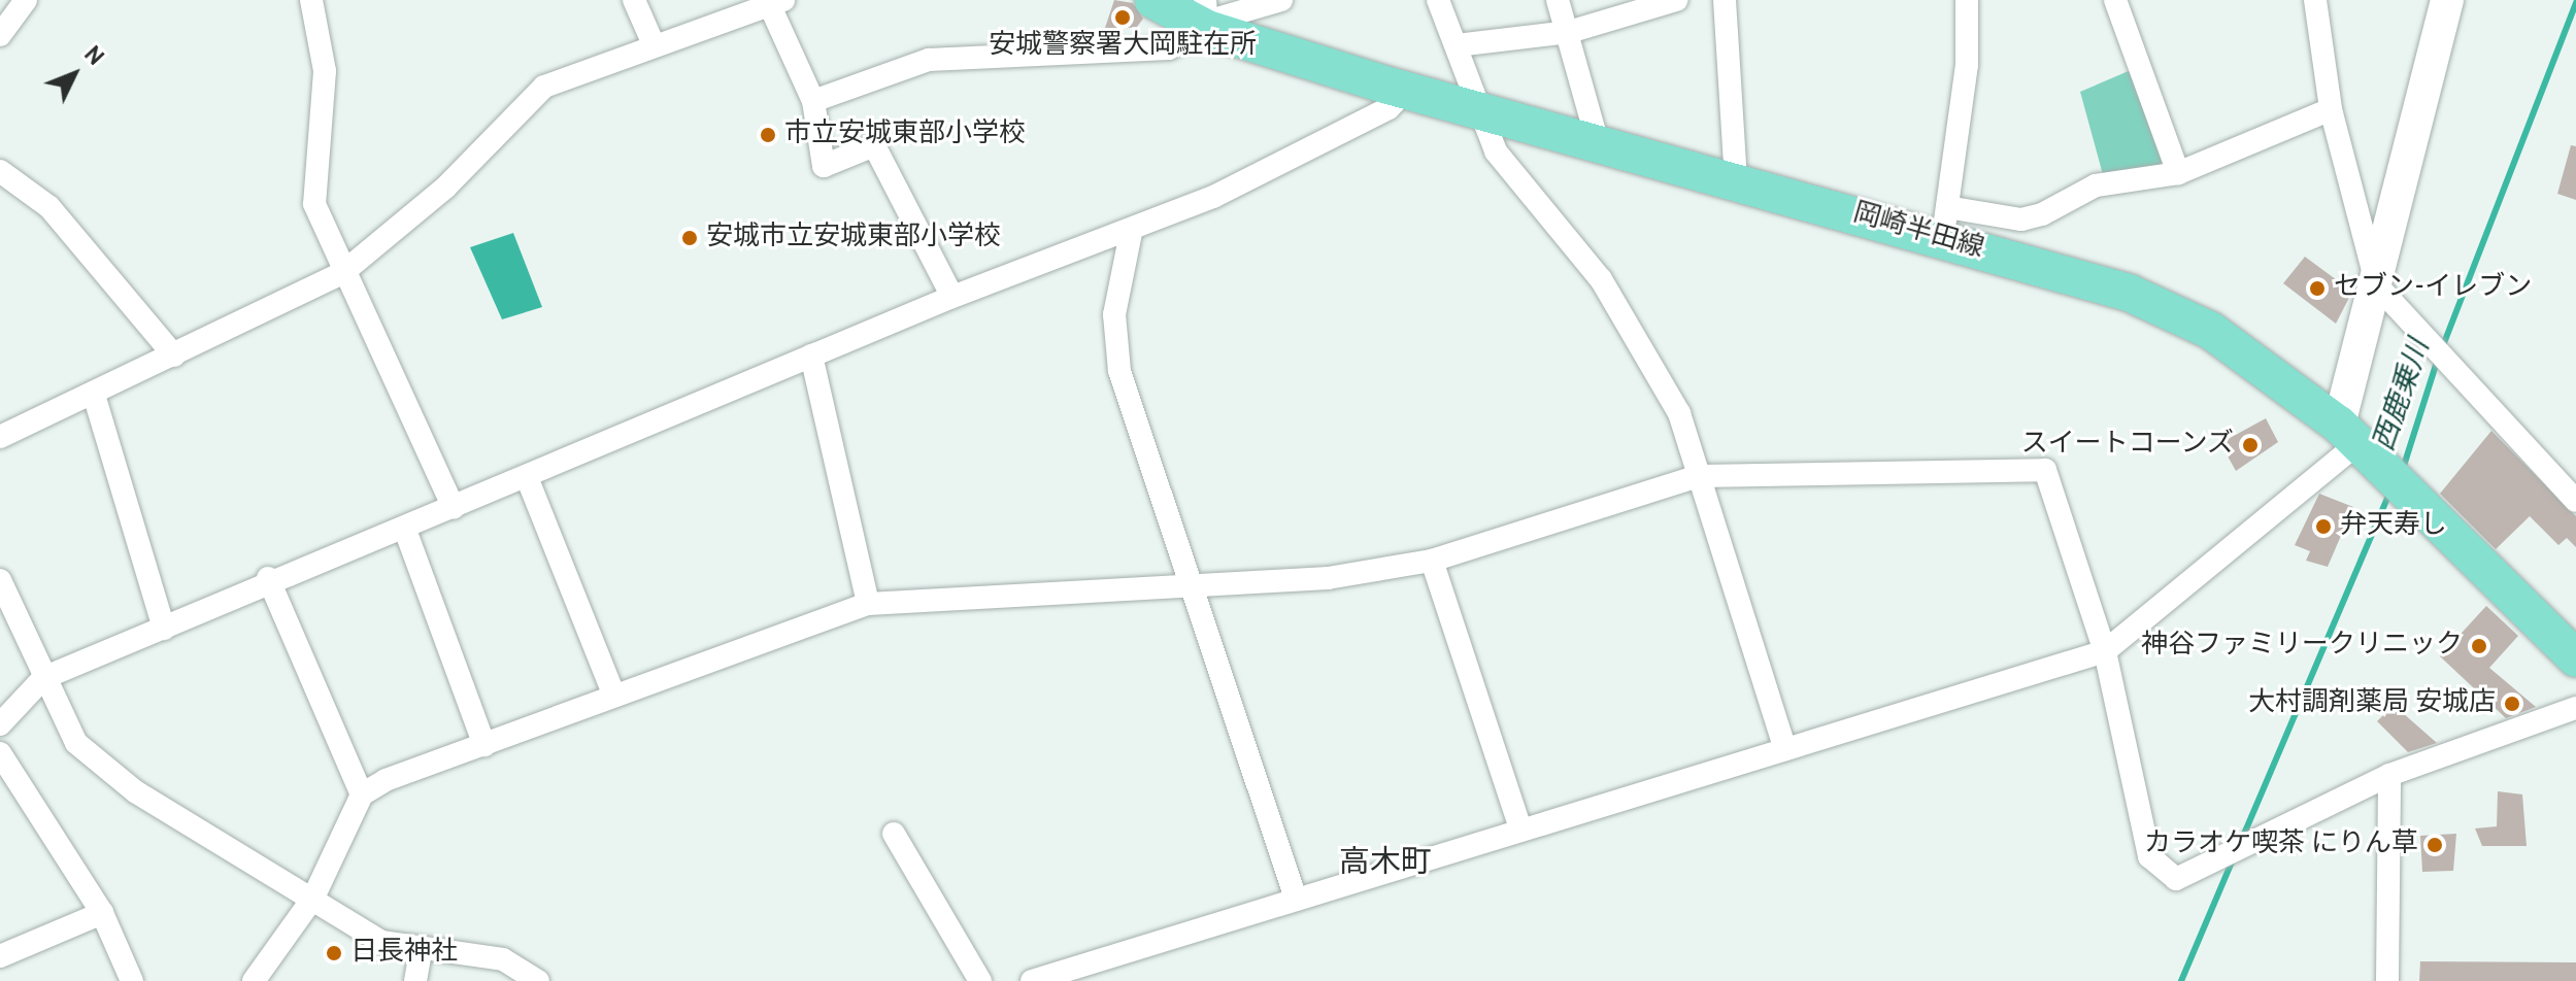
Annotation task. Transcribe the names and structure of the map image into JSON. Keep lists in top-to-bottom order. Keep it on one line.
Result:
{"streets":{"main road":["岡崎半田線"]},"districts":["高木町"],"water":["西鹿乗川"],"places":["安城警察署大岡駐在所","市立安城東部小学校","安城市立安城東部小学校","セブン-イレブン","スイートコーンズ","弁天寿し","神谷ファミリークリニック","大村調剤薬局 安城店","カラオケ喫茶 にりん草","日長神社"],"north":"top right"}
